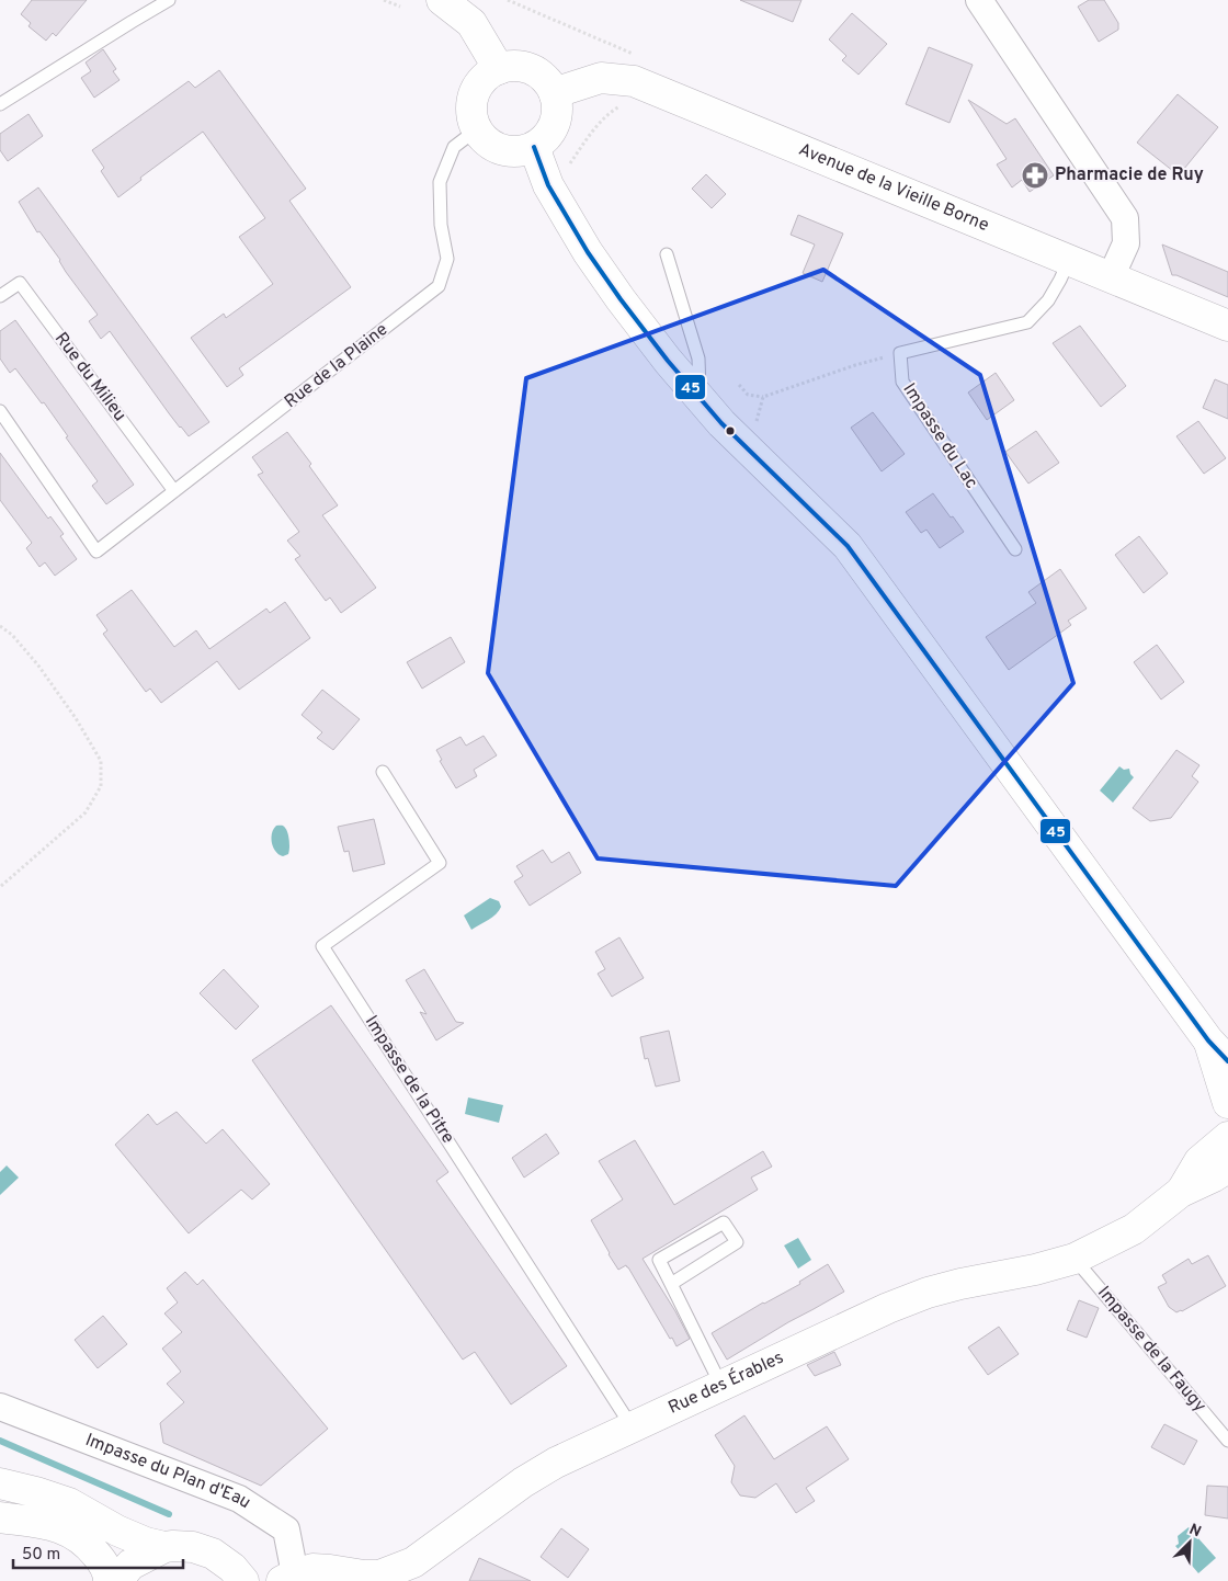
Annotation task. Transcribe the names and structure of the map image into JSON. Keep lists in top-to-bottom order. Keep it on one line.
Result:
{"streets":{"street":["Avenue de la Vieille Borne","Rue des Érables","Impasse du Plan d'Eau"],"lane":["Rue de la Plaine","Rue du Milieu","Impasse du Lac","Impasse de la Pitre","Impasse de la Faugy"]},"crossings":[["Avenue de la Vieille Borne","Rue de la Plaine"],["Rue de la Plaine","Rue du Milieu"],["Impasse de la Pitre","Rue des Érables"],["Impasse de la Faugy","Rue des Érables"],["Rue des Érables","Impasse du Plan d'Eau"]],"places":{"pharmacy":["Pharmacie de Ruy"]},"lines":["transit line 45"],"scale_bar":"50 m","north":"top right"}
